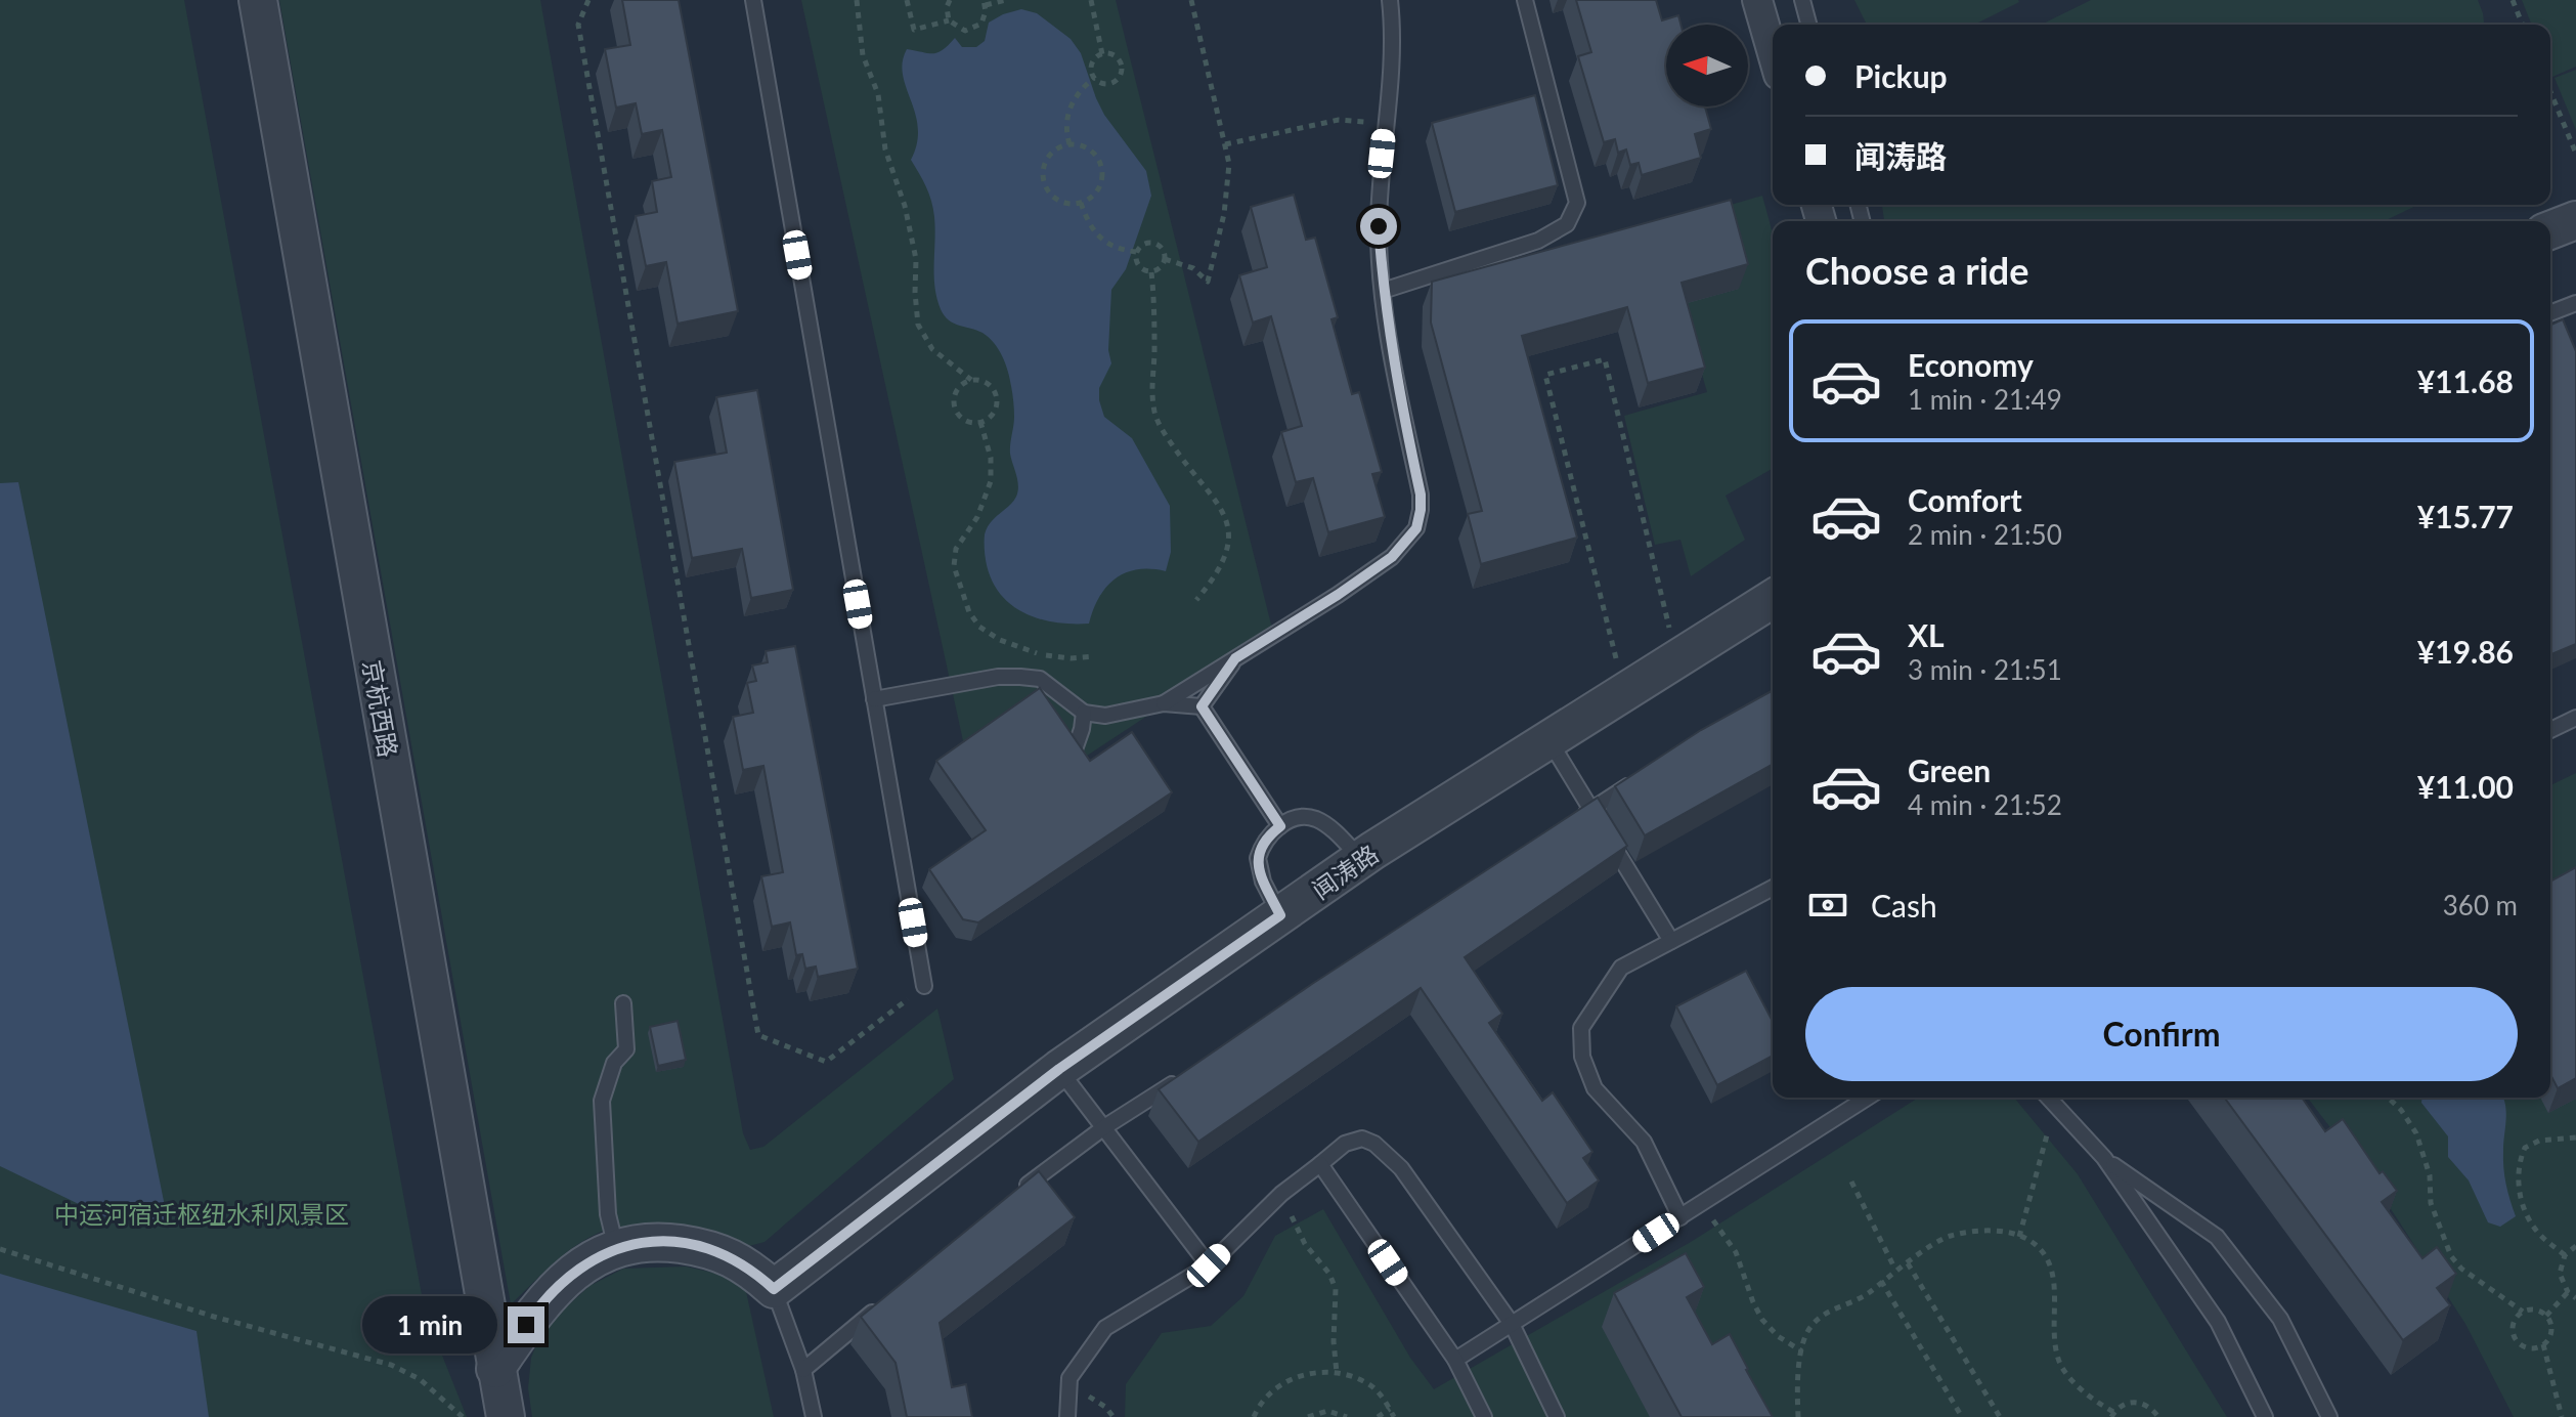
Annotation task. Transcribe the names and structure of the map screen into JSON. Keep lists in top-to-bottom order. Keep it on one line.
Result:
{"streets":{"street":["京杭西路","闻涛路"]},"parks":["中运河宿迁枢纽水利风景区"],"north":"left","page":{"banner":["Pickup","闻涛路"],"heading":"Choose a ride","list":[{"name":"Economy","note":"1 min · 21:49","value":"¥11.68"},{"name":"Comfort","note":"2 min · 21:50","value":"¥15.77"},{"name":"XL","note":"3 min · 21:51","value":"¥19.86"},{"name":"Green","note":"4 min · 21:52","value":"¥11.00"}],"pay":["Cash","360 m"],"buttons":"Confirm","bubble":"1 min"}}
